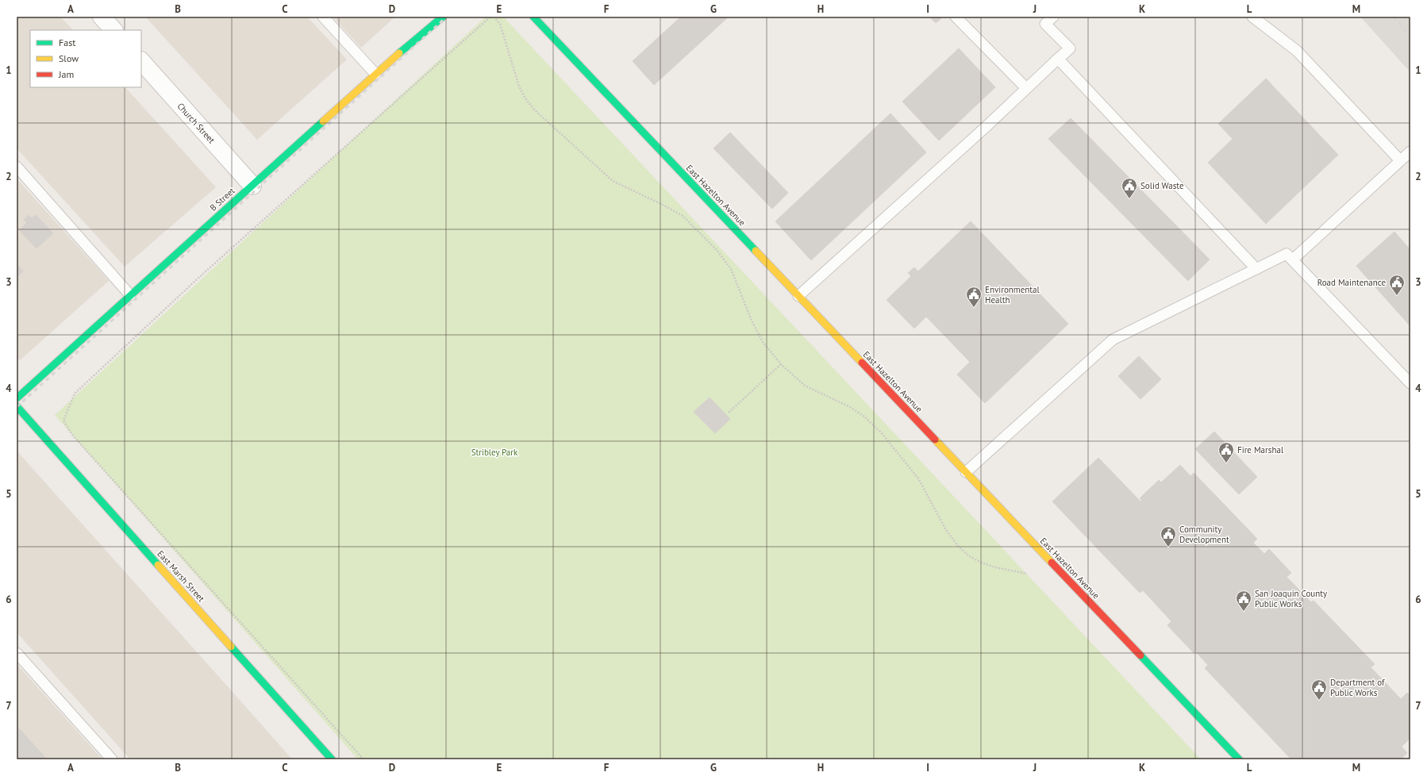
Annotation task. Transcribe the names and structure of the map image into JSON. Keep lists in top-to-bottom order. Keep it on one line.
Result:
{"streets":{"street":["Church Street","East Hazelton Avenue","B Street","East Marsh Street"]},"crossings":[["Church Street","B Street"]],"parks":["Stribley Park"],"places":{"public building":["Solid Waste","Road Maintenance","Environmental Health","Fire Marshal","Community Development","San Joaquin County Public Works","Department of Public Works"]},"legend":["Fast","Slow","Jam"],"grid":{"columns":["A","B","C","D","E","F","G","H","I","J","K","L","M"],"rows":["1","2","3","4","5","6","7"]}}
